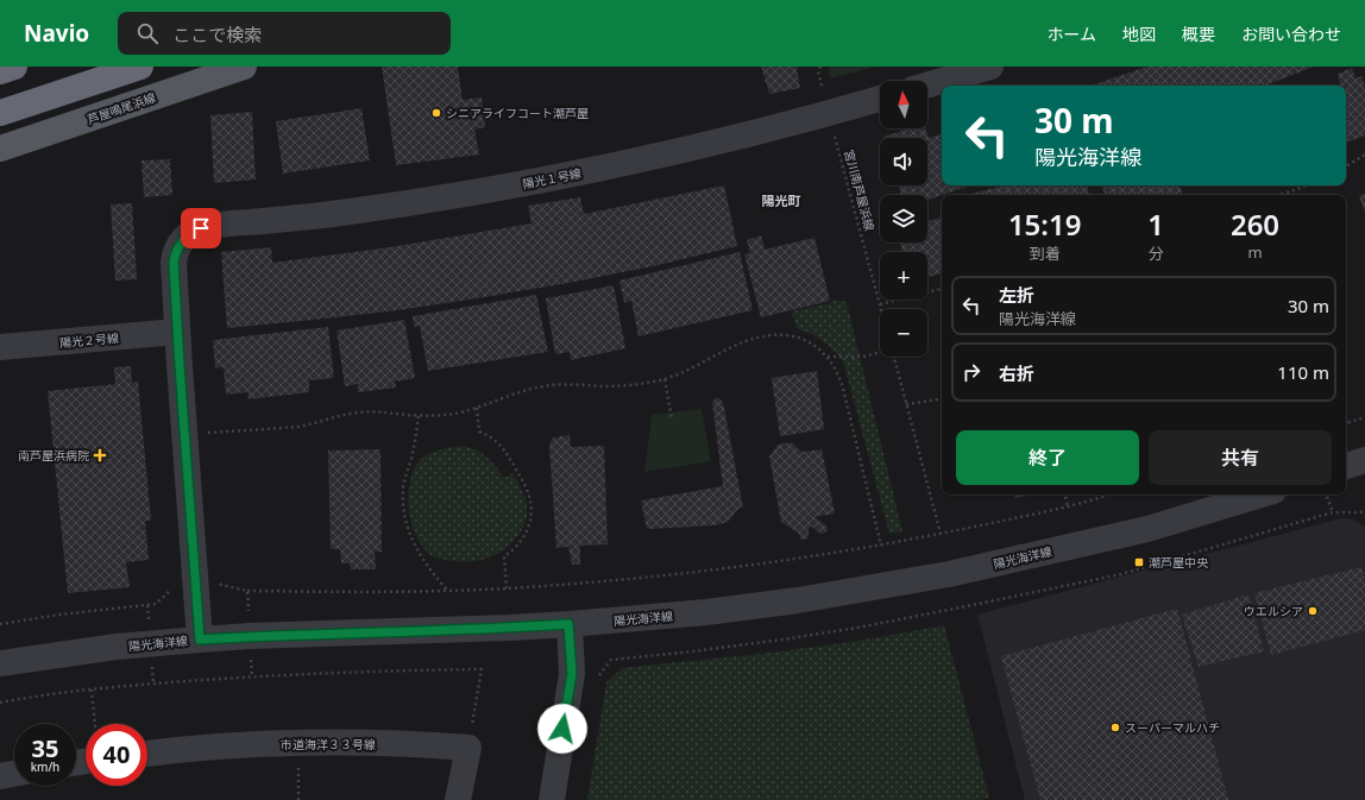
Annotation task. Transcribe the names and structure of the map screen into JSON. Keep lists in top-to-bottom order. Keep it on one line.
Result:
{"streets":{"main road":["芦屋鳴尾浜線"],"street":["陽光１号線","陽光２号線","陽光海洋線","市道海洋３３号線"],"path":["宮川南芦屋浜線"]},"crossings":[["陽光１号線","陽光２号線"],["陽光１号線","陽光海洋線"]],"districts":["陽光町"],"places":{"other":["シニアライフコート潮芦屋","ウエルシア","スーパーマルハチ"],"health":["南芦屋浜病院"],"transit":["潮芦屋中央"]},"north":"top","page":{"header":"Navio","search":"ここで検索","nav":["ホーム","地図","概要","お問い合わせ"],"map_buttons":["+","−"],"turn":["30 m","陽光海洋線"],"eta":["15:19","到着","1","分","260","m"],"list":[{"name":"左折","note":"陽光海洋線","value":"30 m"},{"name":"右折","value":"110 m"}],"buttons":["終了","共有"],"speed":"35 km/h","limit":"40"}}
